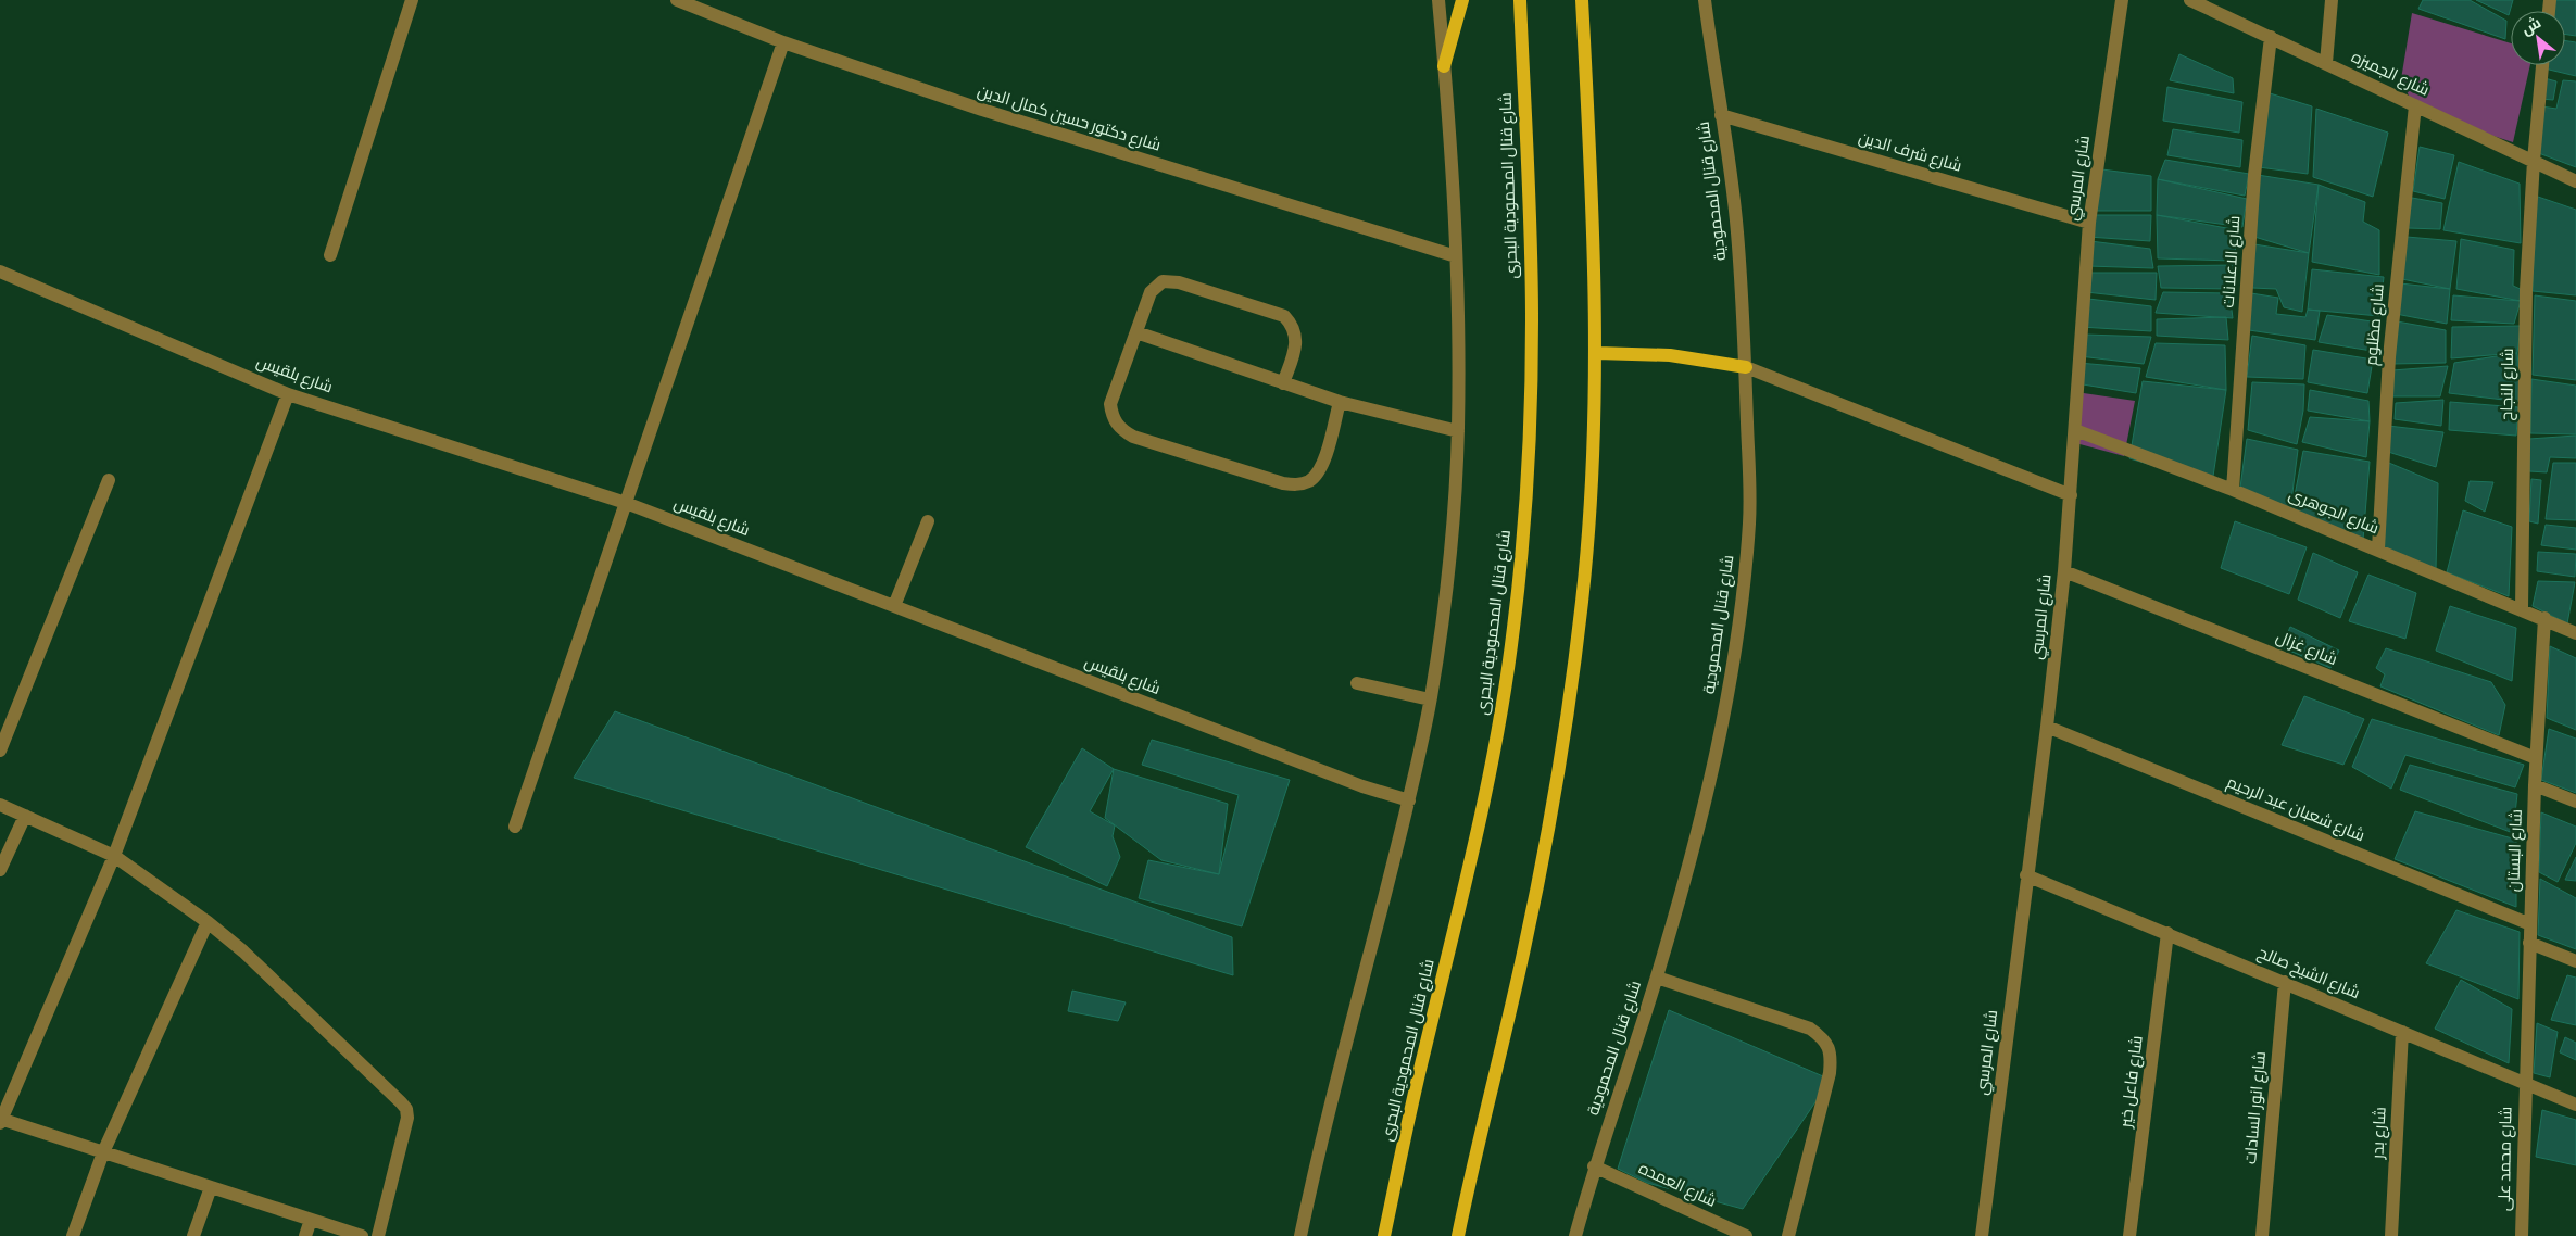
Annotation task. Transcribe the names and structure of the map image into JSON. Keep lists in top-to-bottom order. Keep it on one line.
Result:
{"streets":{"main road":["شارع قنال المحمودية البحرى"],"street":["شارع الجميزه","شارع دكتور حسين كمال الدين","شارع شرف الدين","شارع المرسي","شارع قنال المحمودية","شارع الاعلانات","شارع مظلوم","شارع بلقيس","شارع النجاح","شارع الجوهرى","شارع غزال","شارع شعبان عبد الرحيم","شارع البستان","شارع الشيخ صالح","شارع فاعل خير","شارع انور السادات","شارع بدر","شارع محمد على","شارع العمده"]},"crossings":[["شارع الجميزه","شارع الاعلانات"],["شارع الجميزه","شارع مظلوم"],["شارع الجميزه","شارع النجاح"],["شارع شرف الدين","شارع المرسي"],["شارع شرف الدين","شارع قنال المحمودية"],["شارع المرسي","شارع الجوهرى"],["شارع المرسي","شارع غزال"],["شارع المرسي","شارع شعبان عبد الرحيم"],["شارع المرسي","شارع الشيخ صالح"],["شارع قنال المحمودية","شارع العمده"],["شارع الاعلانات","شارع الجوهرى"],["شارع مظلوم","شارع الجوهرى"],["شارع النجاح","شارع الجوهرى"],["شارع الجوهرى","شارع البستان"],["شارع غزال","شارع البستان"],["شارع شعبان عبد الرحيم","شارع البستان"],["شارع البستان","شارع الشيخ صالح"],["شارع البستان","شارع محمد على"],["شارع الشيخ صالح","شارع فاعل خير"],["شارع الشيخ صالح","شارع انور السادات"],["شارع الشيخ صالح","شارع بدر"],["شارع الشيخ صالح","شارع محمد على"]],"north":"top left"}
